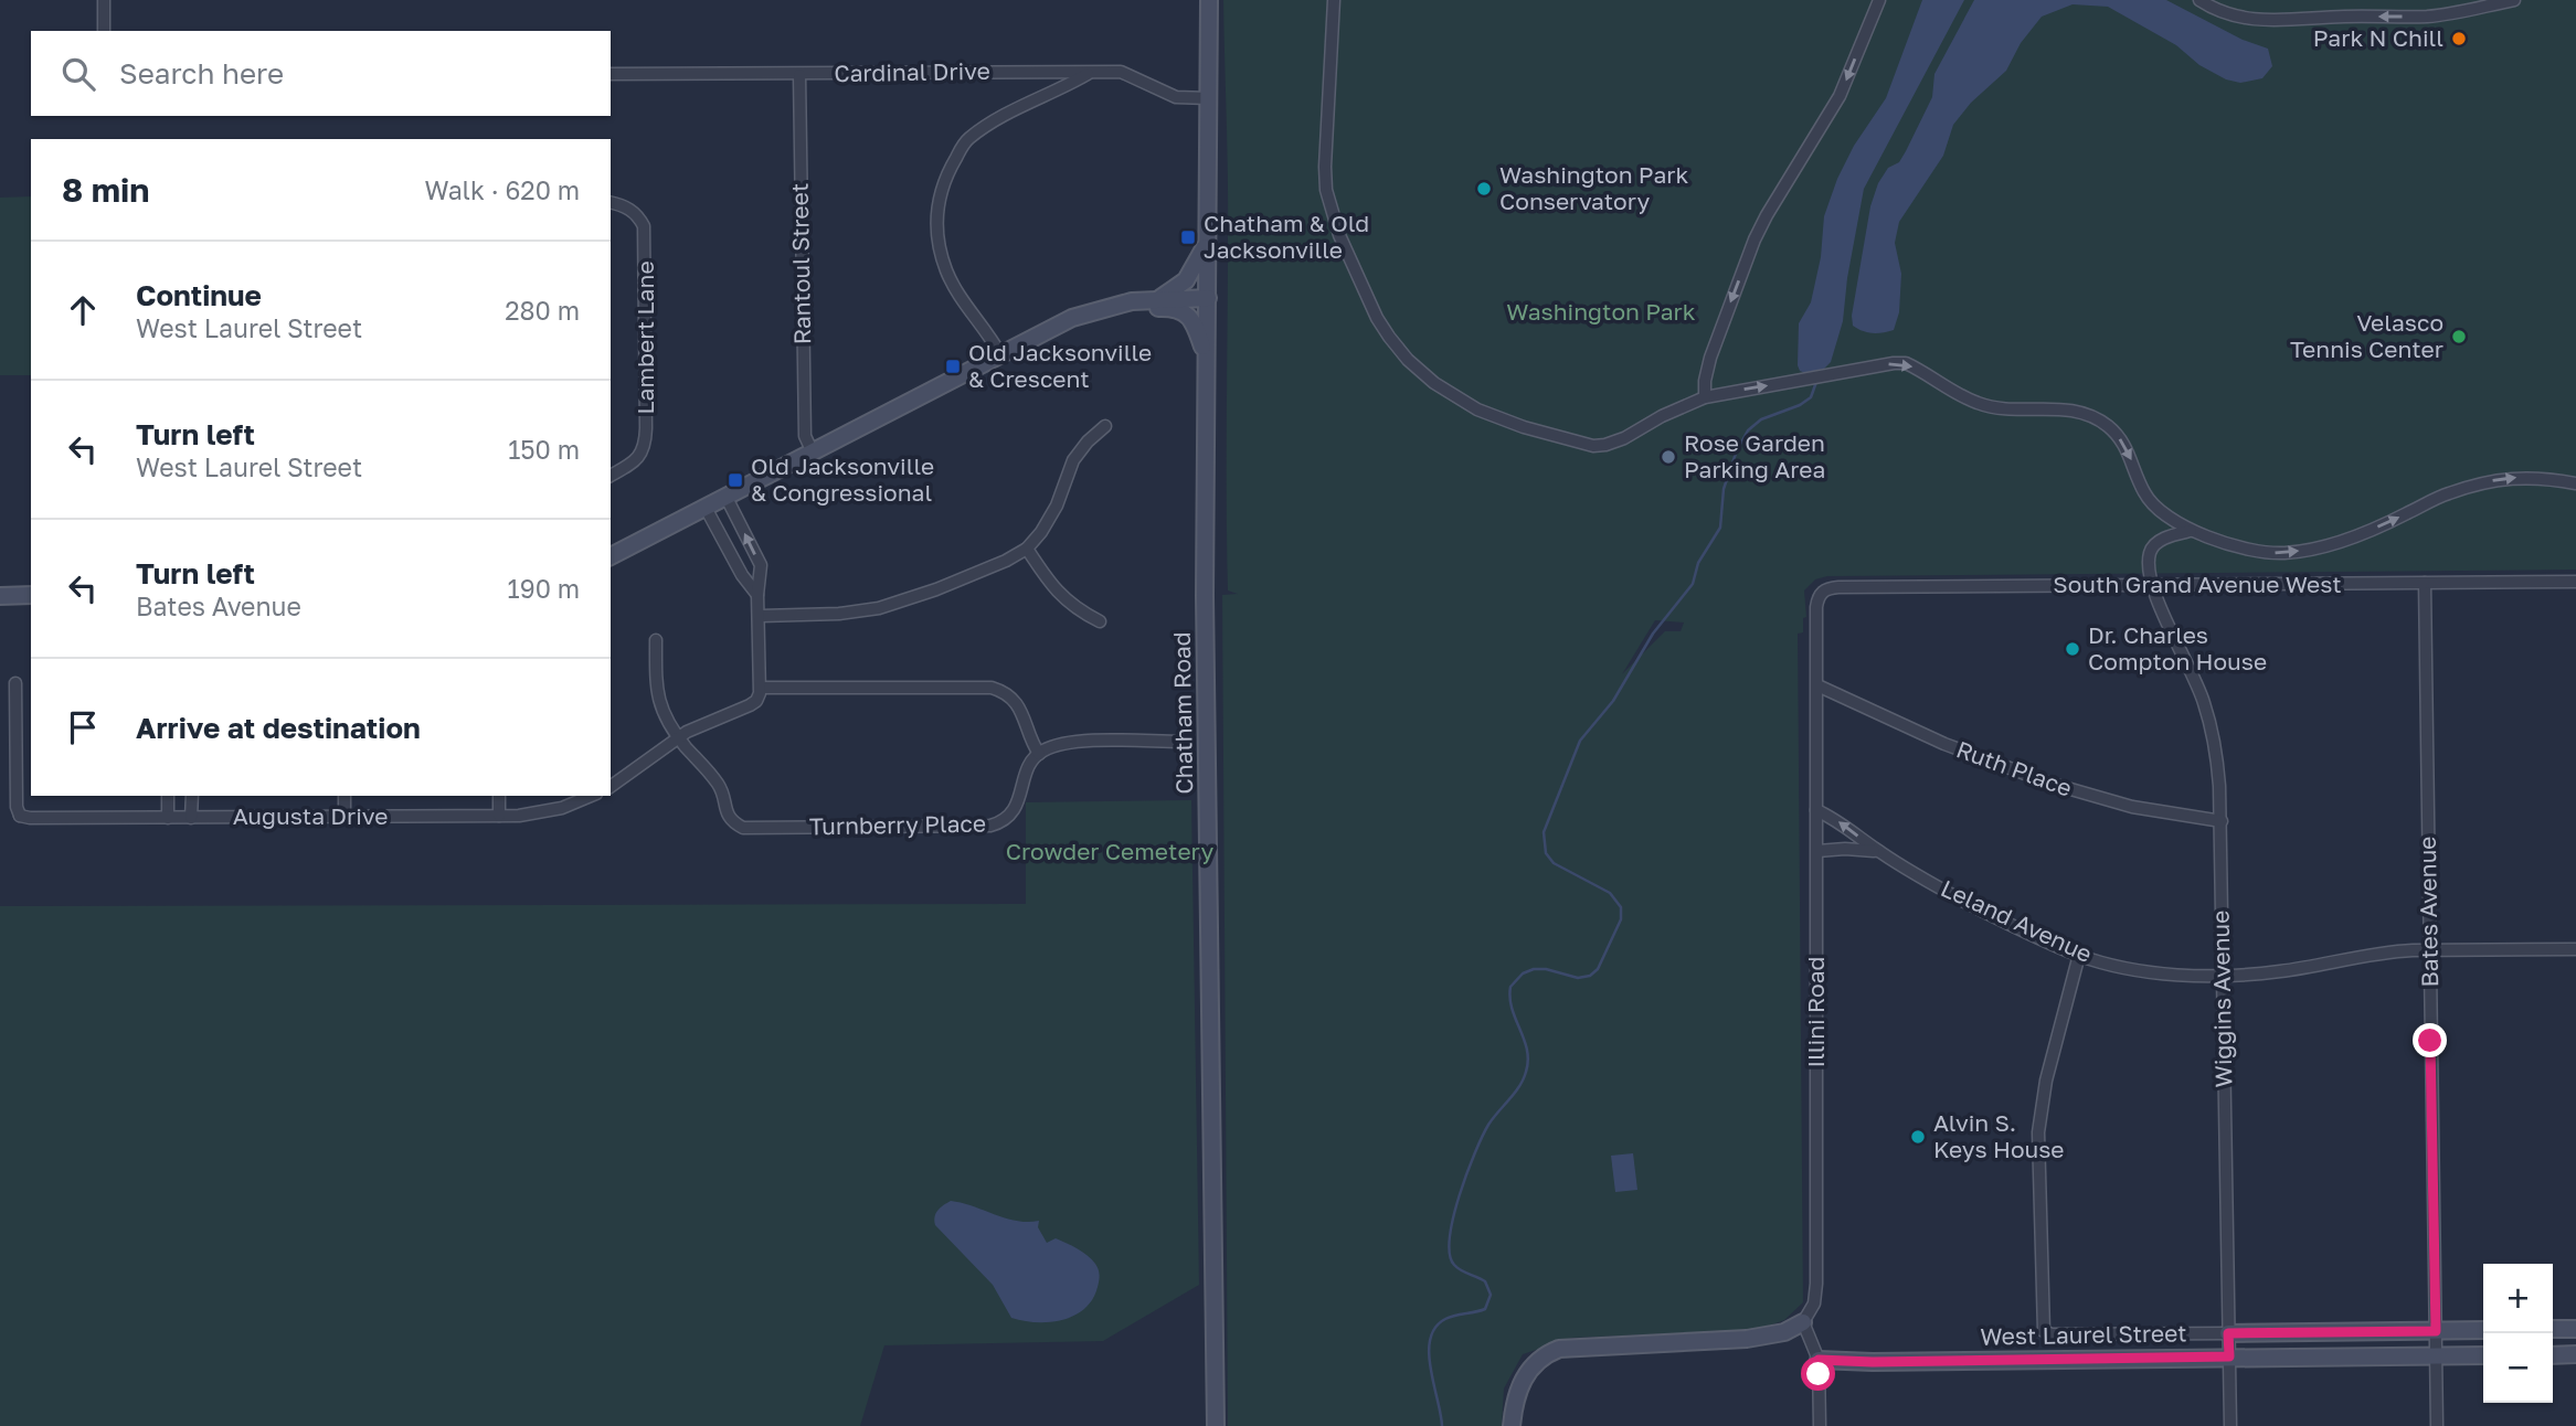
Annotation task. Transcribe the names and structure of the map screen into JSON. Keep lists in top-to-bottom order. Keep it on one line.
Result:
{"streets":{"street":["Cardinal Drive","Rantoul Street","Lambert Lane","South Grand Avenue West","Chatham Road","Ruth Place","Augusta Drive","Turnberry Place","Bates Avenue","Leland Avenue","Wiggins Avenue","Illini Road","West Laurel Street"]},"crossings":[["Cardinal Drive","Rantoul Street"],["Cardinal Drive","Chatham Road"],["South Grand Avenue West","Bates Avenue"],["South Grand Avenue West","Wiggins Avenue"],["South Grand Avenue West","Illini Road"],["Ruth Place","Wiggins Avenue"],["Ruth Place","Illini Road"],["Bates Avenue","Leland Avenue"],["Bates Avenue","West Laurel Street"],["Leland Avenue","Wiggins Avenue"],["Leland Avenue","Illini Road"],["Leland Avenue","West Laurel Street"],["Wiggins Avenue","West Laurel Street"]],"parks":["Washington Park","Crowder Cemetery"],"places":{"other":["Park N Chill","Washington Park Conservatory","Velasco Tennis Center","Rose Garden Parking Area","Dr. Charles Compton House","Alvin S. Keys House"],"transit":["Chatham & Old Jacksonville","Old Jacksonville & Crescent","Old Jacksonville & Congressional"]},"page":{"search":"Search here","heading":["8 min","Walk · 620 m"],"list":[["Continue","West Laurel Street","280 m"],["Turn left","West Laurel Street","150 m"],["Turn left","Bates Avenue","190 m"],"Arrive at destination"],"map_buttons":["+","−"]}}
